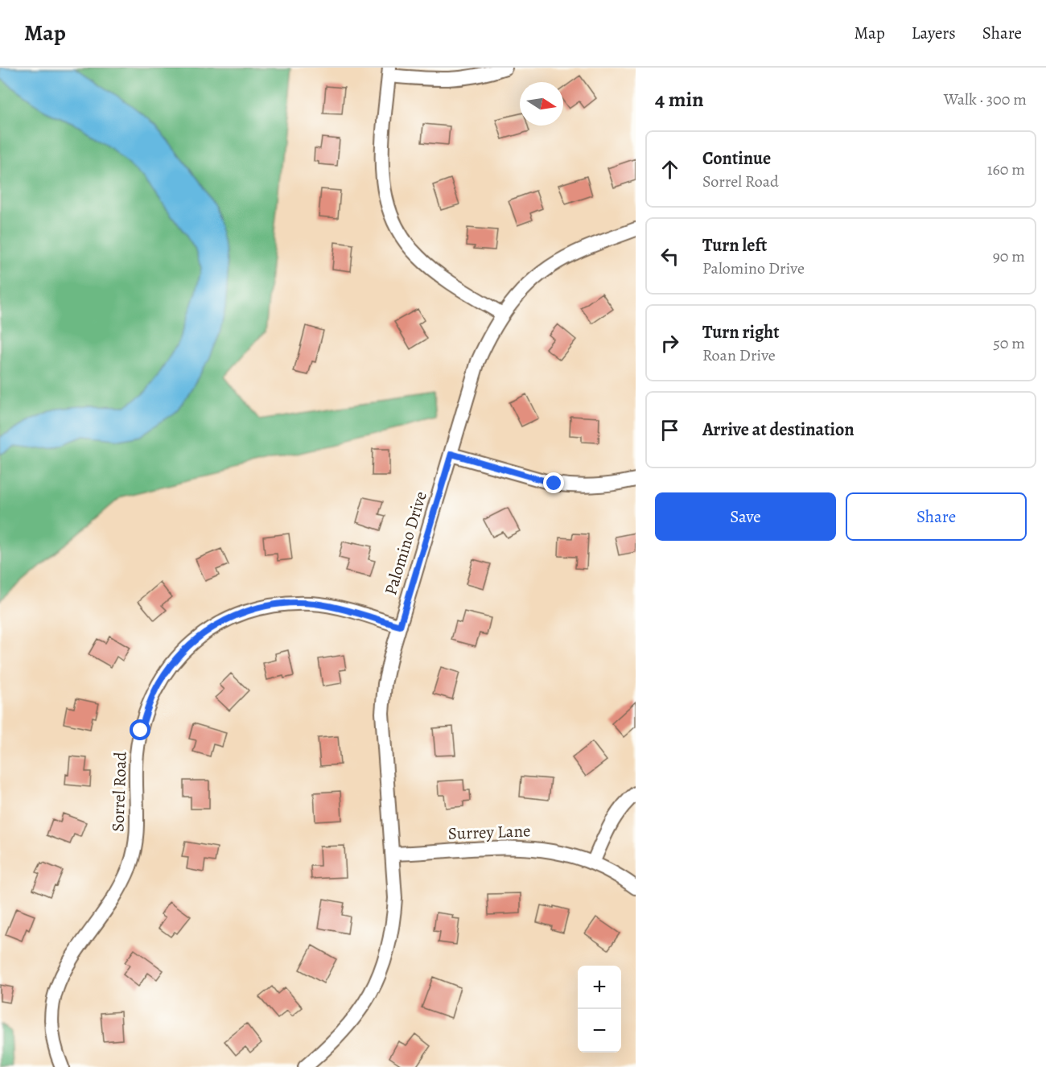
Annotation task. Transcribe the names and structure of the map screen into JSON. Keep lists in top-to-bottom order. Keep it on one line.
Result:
{"streets":{"street":["Palomino Drive","Sorrel Road","Surrey Lane"]},"crossings":[["Palomino Drive","Sorrel Road"],["Palomino Drive","Surrey Lane"]],"north":"right","page":{"header":"Map","nav":["Map","Layers","Share"],"heading":["4 min","Walk · 300 m"],"list":[["Continue","Sorrel Road","160 m"],["Turn left","Palomino Drive","90 m"],["Turn right","Roan Drive","50 m"],"Arrive at destination"],"buttons":["Save","Share"],"map_buttons":["+","−"]}}
